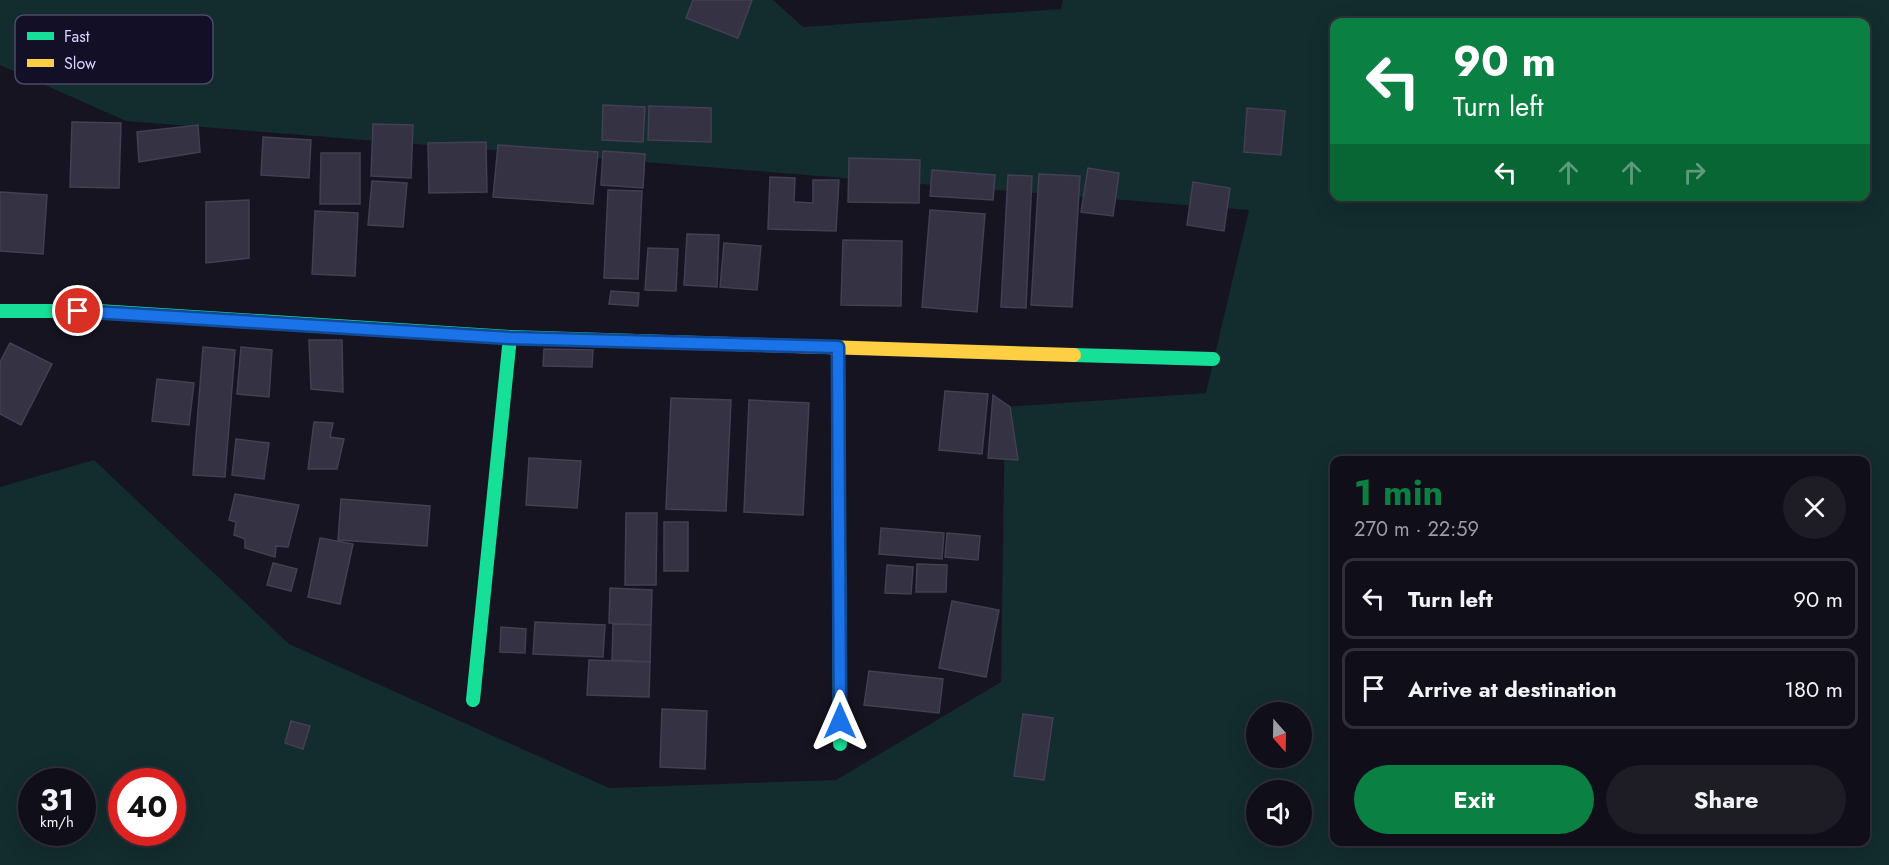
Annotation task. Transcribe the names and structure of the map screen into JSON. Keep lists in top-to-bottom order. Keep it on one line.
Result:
{"legend":["Fast","Slow"],"north":"bottom","page":{"turn":["90 m","Turn left"],"heading":["1 min","270 m · 22:59"],"list":[{"name":"Turn left","value":"90 m"},{"name":"Arrive at destination","value":"180 m"}],"buttons":["Exit","Share"],"speed":"31 km/h","limit":"40"}}
